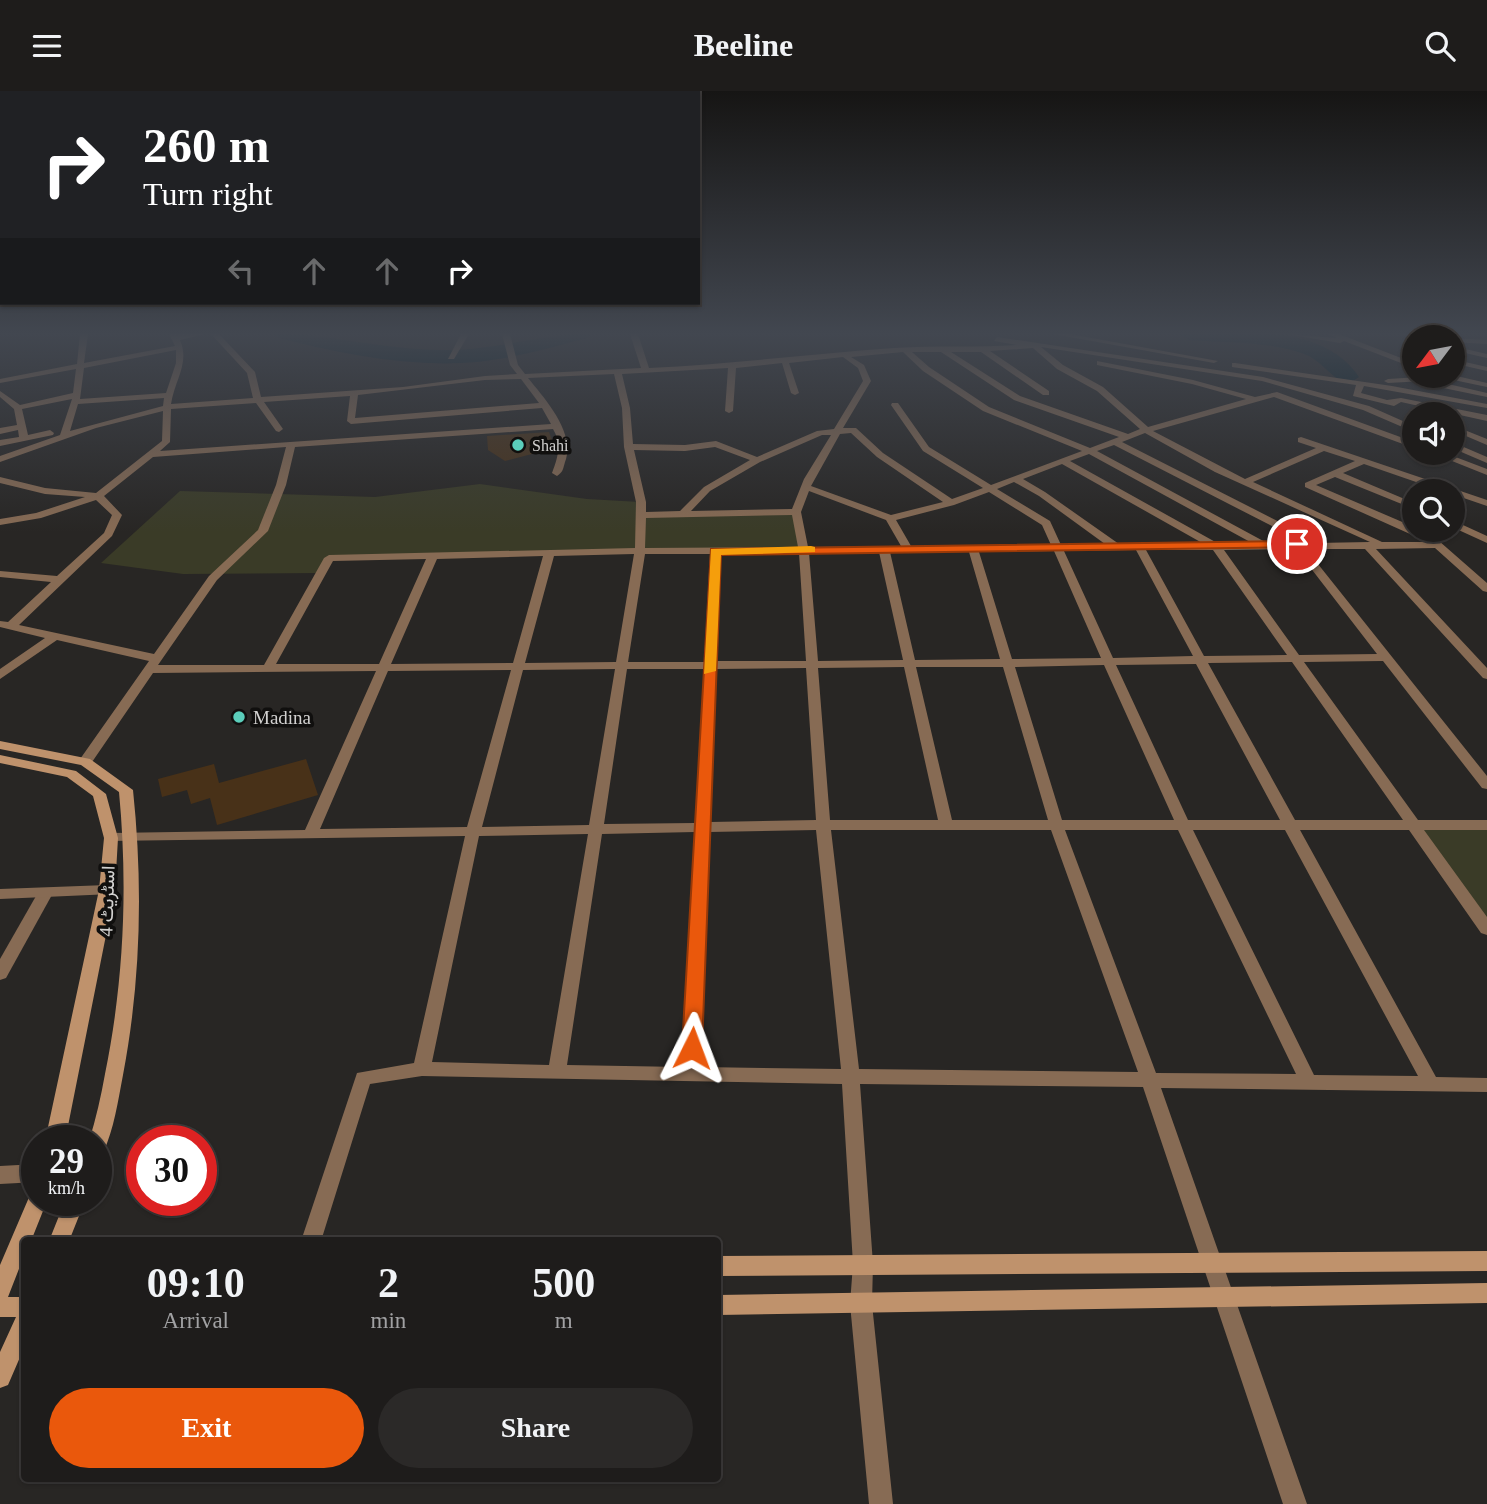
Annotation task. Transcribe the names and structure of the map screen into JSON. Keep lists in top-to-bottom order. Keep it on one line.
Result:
{"streets":{"main road":["اسٹریٹ 4"]},"places":["Shahi","Madina"],"north":"bottom left","page":{"header":"Beeline","turn":["260 m","Turn right"],"speed":"29 km/h","limit":"30","eta":["09:10","Arrival","2","min","500","m"],"buttons":["Exit","Share"]}}
